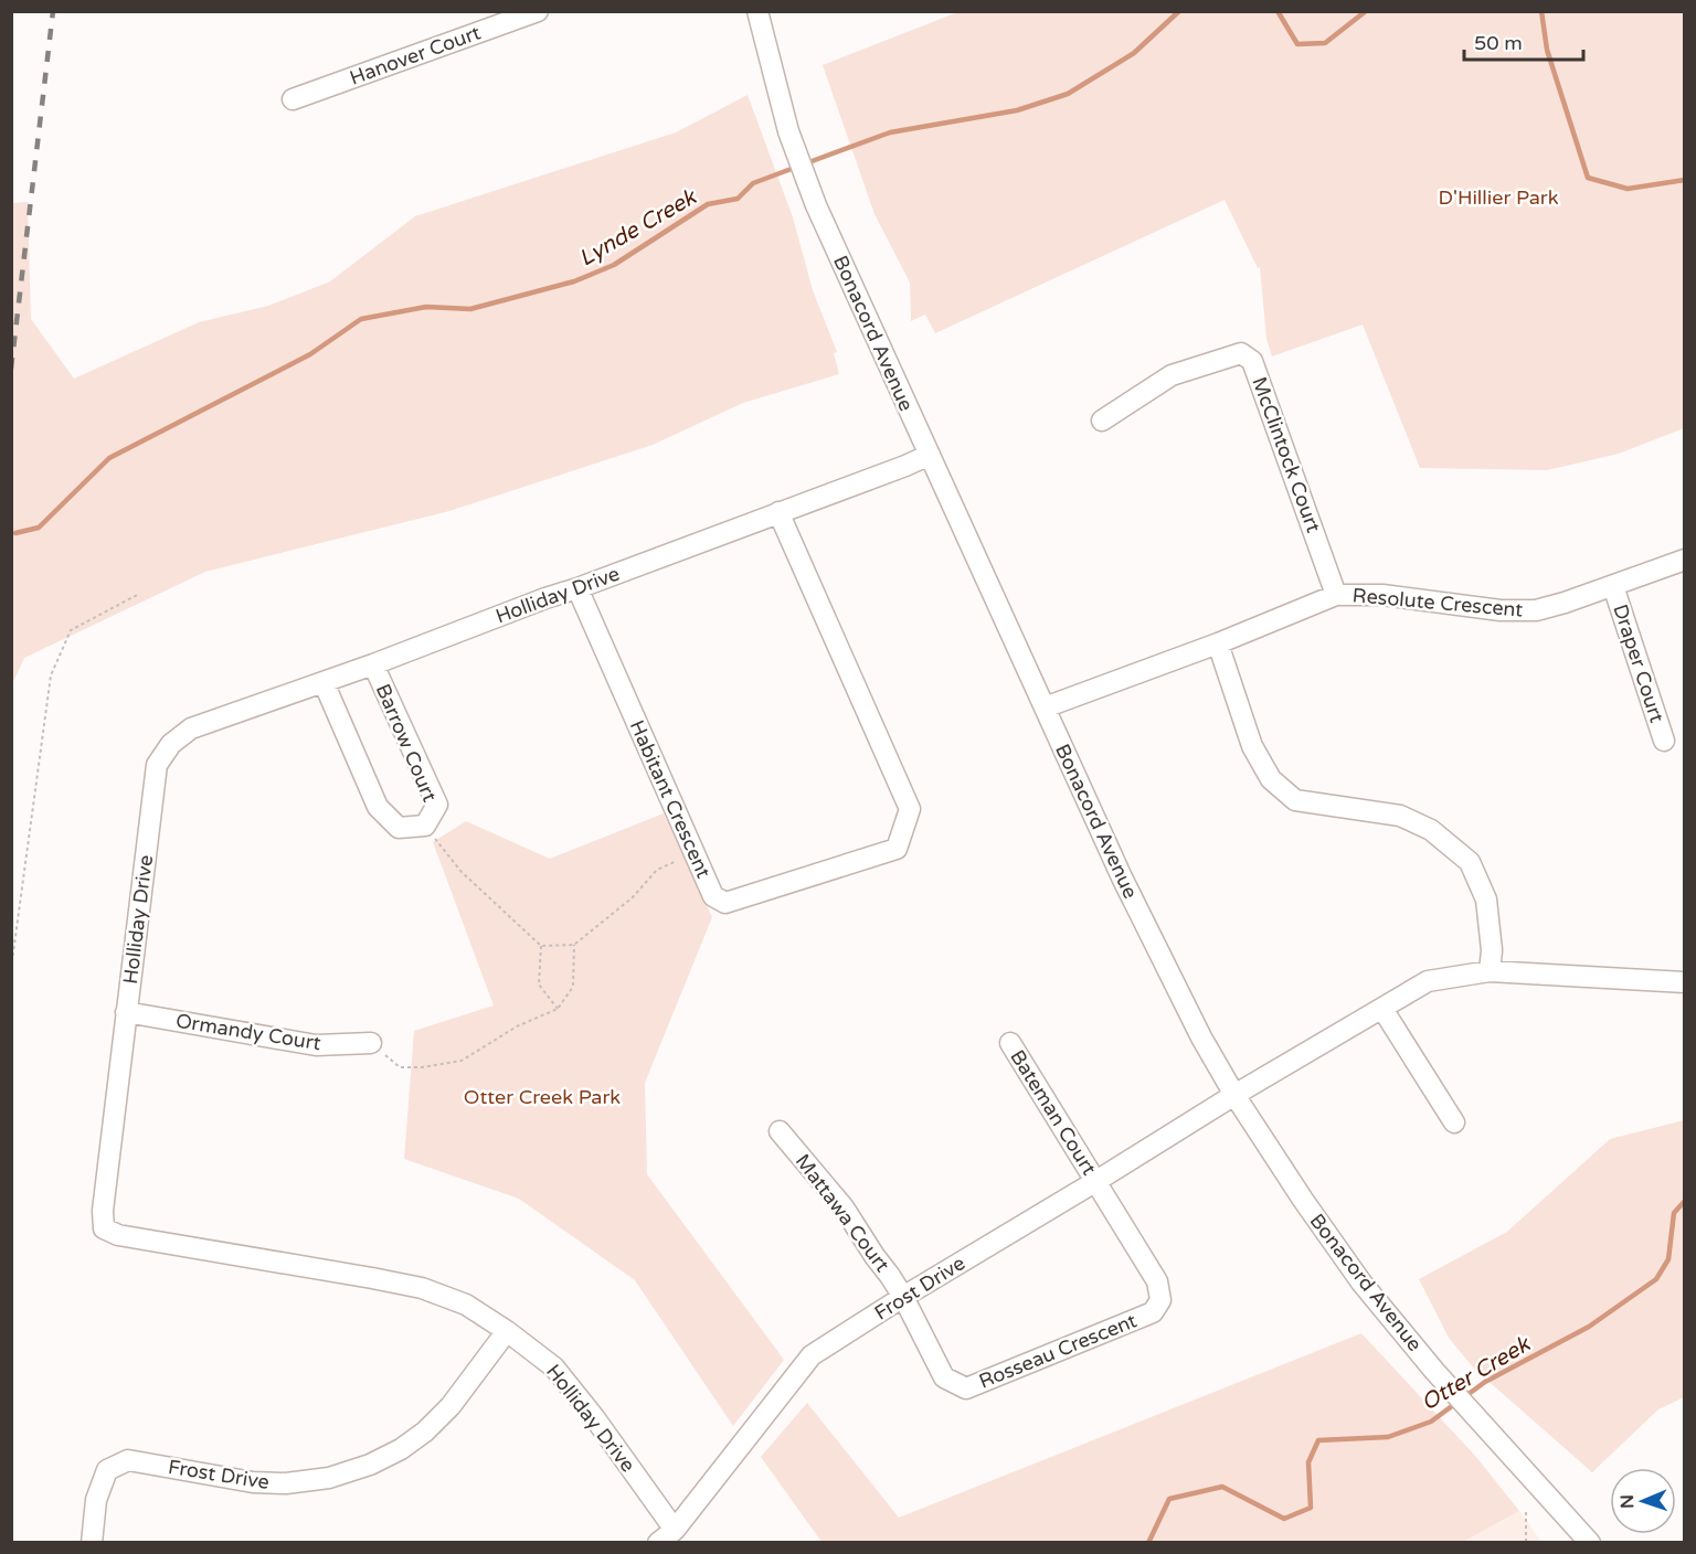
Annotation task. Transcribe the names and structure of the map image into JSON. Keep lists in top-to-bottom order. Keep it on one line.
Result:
{"streets":{"street":["Hanover Court","Bonacord Avenue","McClintock Court","Holliday Drive","Resolute Crescent","Draper Court","Barrow Court","Habitant Crescent","Ormandy Court","Bateman Court","Mattawa Court","Frost Drive","Rosseau Crescent"]},"crossings":[["Bonacord Avenue","Holliday Drive"],["Bonacord Avenue","Resolute Crescent"],["Bonacord Avenue","Frost Drive"],["McClintock Court","Resolute Crescent"],["Holliday Drive","Barrow Court"],["Holliday Drive","Habitant Crescent"],["Holliday Drive","Ormandy Court"],["Holliday Drive","Frost Drive"],["Resolute Crescent","Draper Court"],["Bateman Court","Frost Drive"],["Bateman Court","Rosseau Crescent"],["Mattawa Court","Frost Drive"],["Mattawa Court","Rosseau Crescent"],["Frost Drive","Rosseau Crescent"]],"water":["Lynde Creek","Otter Creek"],"parks":["D'Hillier Park","Otter Creek Park"],"scale_bar":"50 m","north":"left"}
